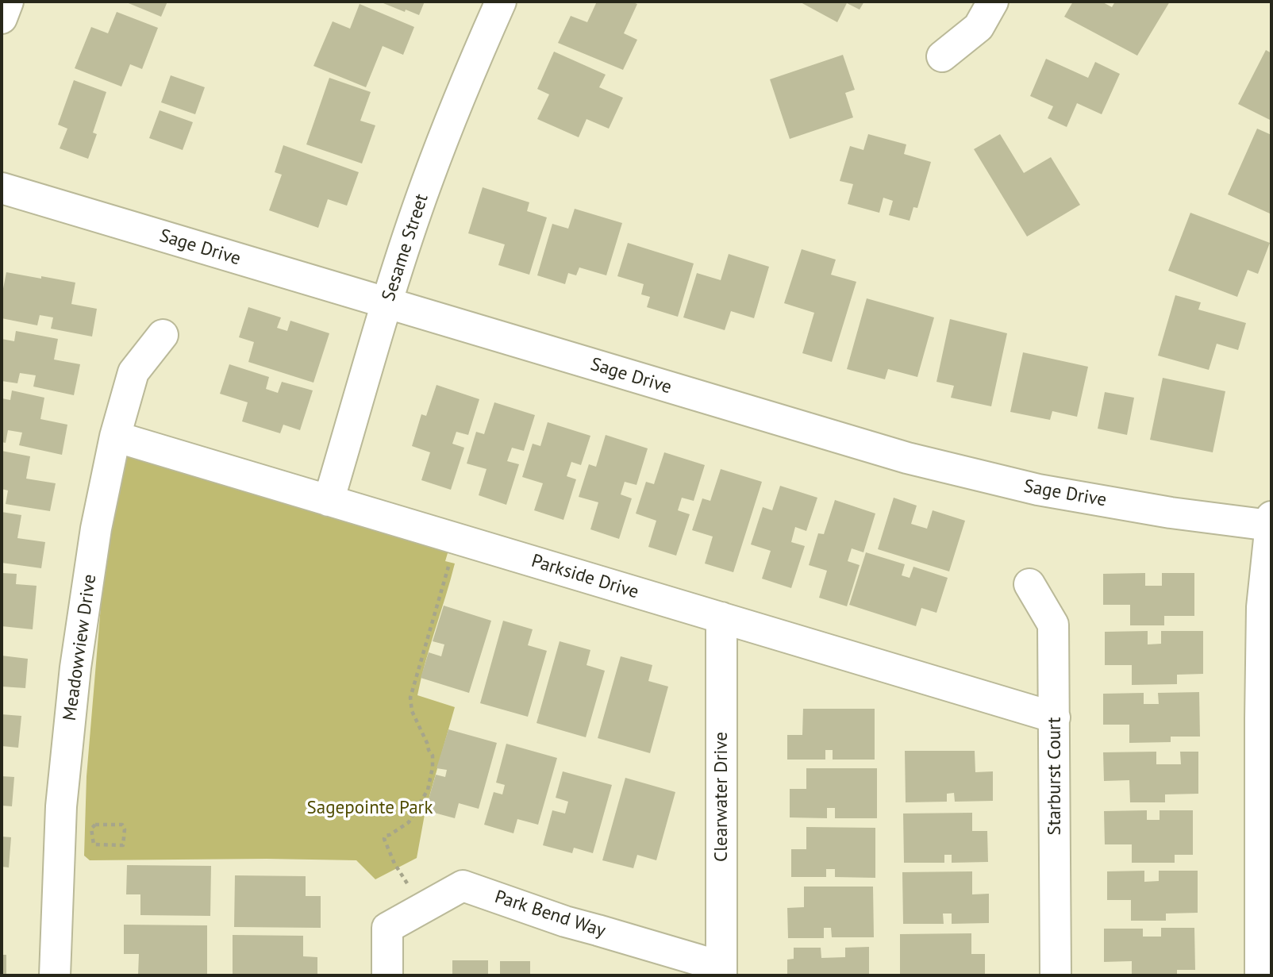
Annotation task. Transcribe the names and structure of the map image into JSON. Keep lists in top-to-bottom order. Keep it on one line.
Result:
{"streets":{"street":["Sage Drive","Sesame Street","Parkside Drive","Meadowview Drive","Starburst Court","Clearwater Drive","Park Bend Way"]},"crossings":[["Sage Drive","Sesame Street"],["Sesame Street","Parkside Drive"],["Parkside Drive","Meadowview Drive"],["Parkside Drive","Starburst Court"],["Parkside Drive","Clearwater Drive"],["Clearwater Drive","Park Bend Way"]],"parks":["Sagepointe Park"]}
